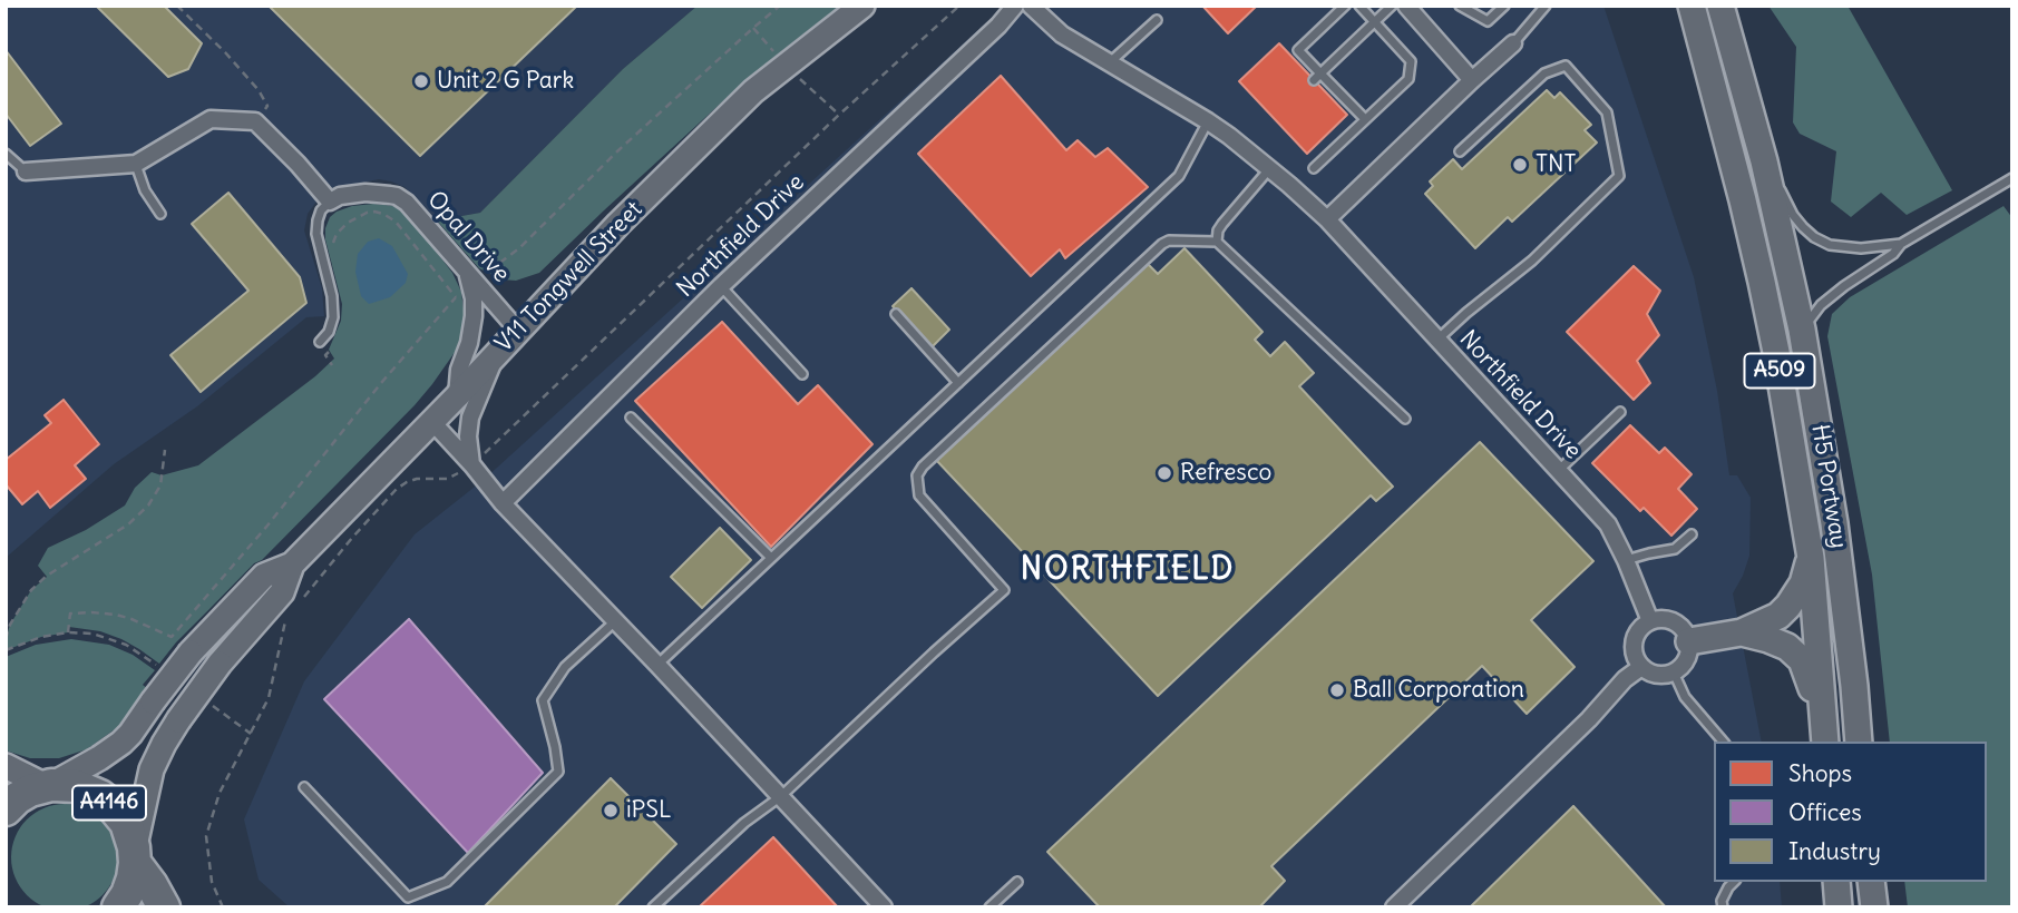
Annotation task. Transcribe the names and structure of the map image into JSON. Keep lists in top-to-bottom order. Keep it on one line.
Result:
{"streets":{"highway":["A4146"],"main road":["A509","H5 Portway"],"street":["Northfield Drive","Opal Drive","V11 Tongwell Street"]},"crossings":[["Opal Drive","V11 Tongwell Street"],["V11 Tongwell Street","A4146"]],"districts":["NORTHFIELD"],"places":["Unit 2 G Park","TNT","Refresco","Ball Corporation","iPSL"],"legend":["Shops","Offices","Industry"]}
